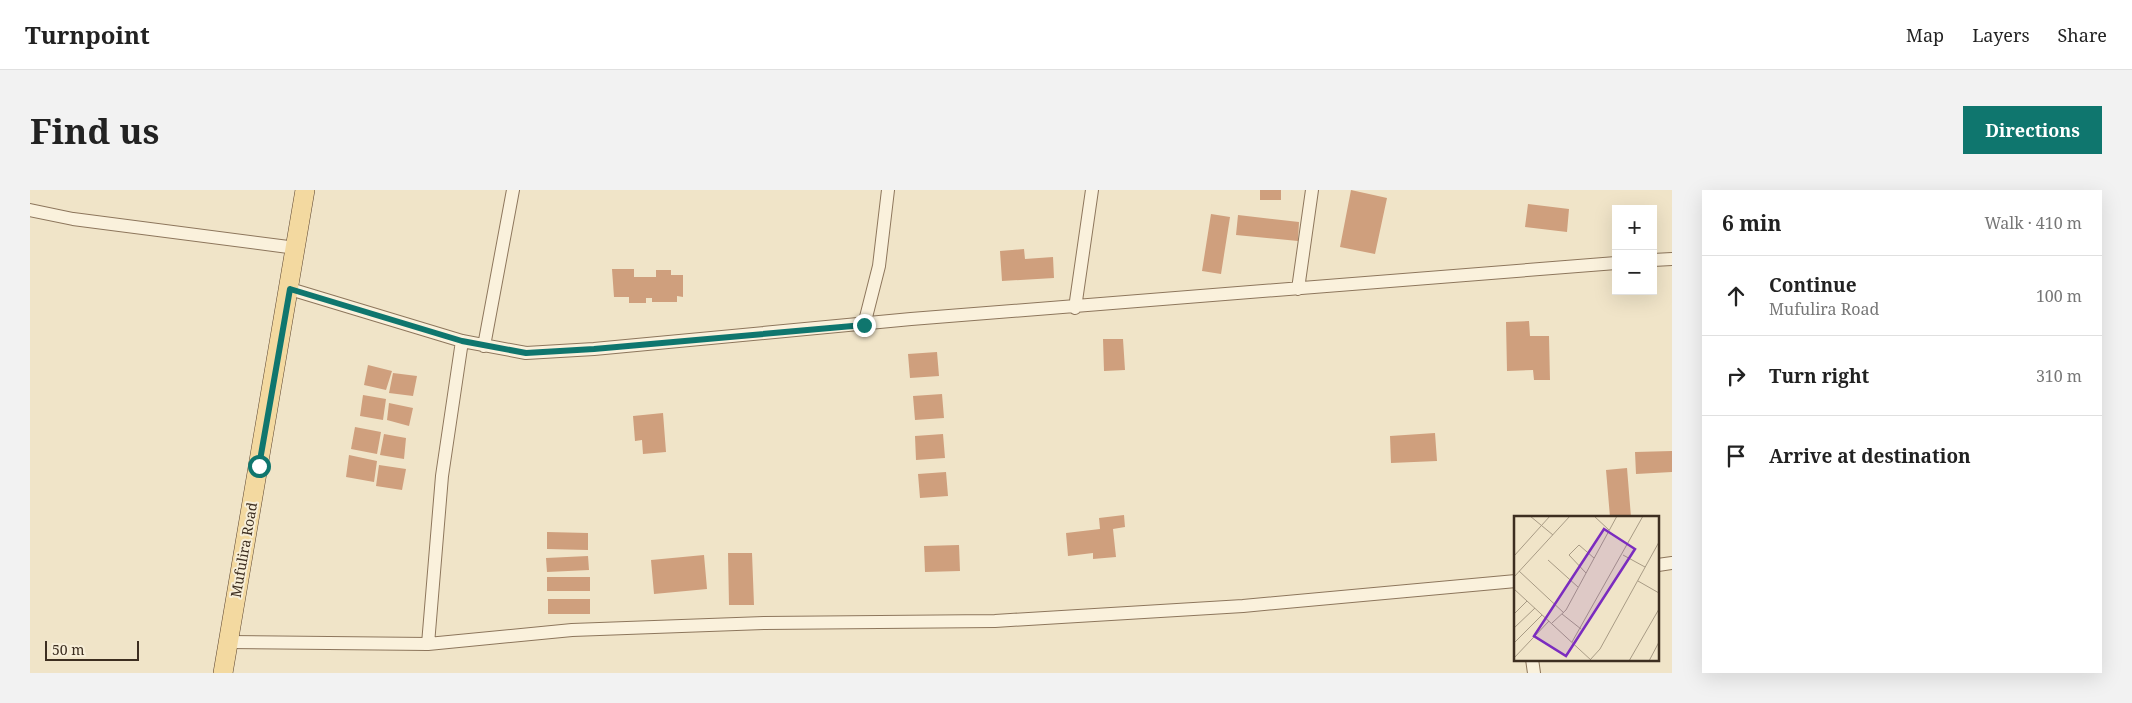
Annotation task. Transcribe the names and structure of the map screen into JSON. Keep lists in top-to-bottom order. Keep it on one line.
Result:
{"streets":{"main road":["Mufulira Road"]},"scale_bar":"50 m","page":{"header":"Turnpoint","nav":["Map","Layers","Share"],"buttons":"Directions","title":"Find us","heading":["6 min","Walk · 410 m"],"map_buttons":["+","−"],"list":[["Continue","Mufulira Road","100 m"],["Turn right","310 m"],"Arrive at destination"],"scale":"50 m"}}
